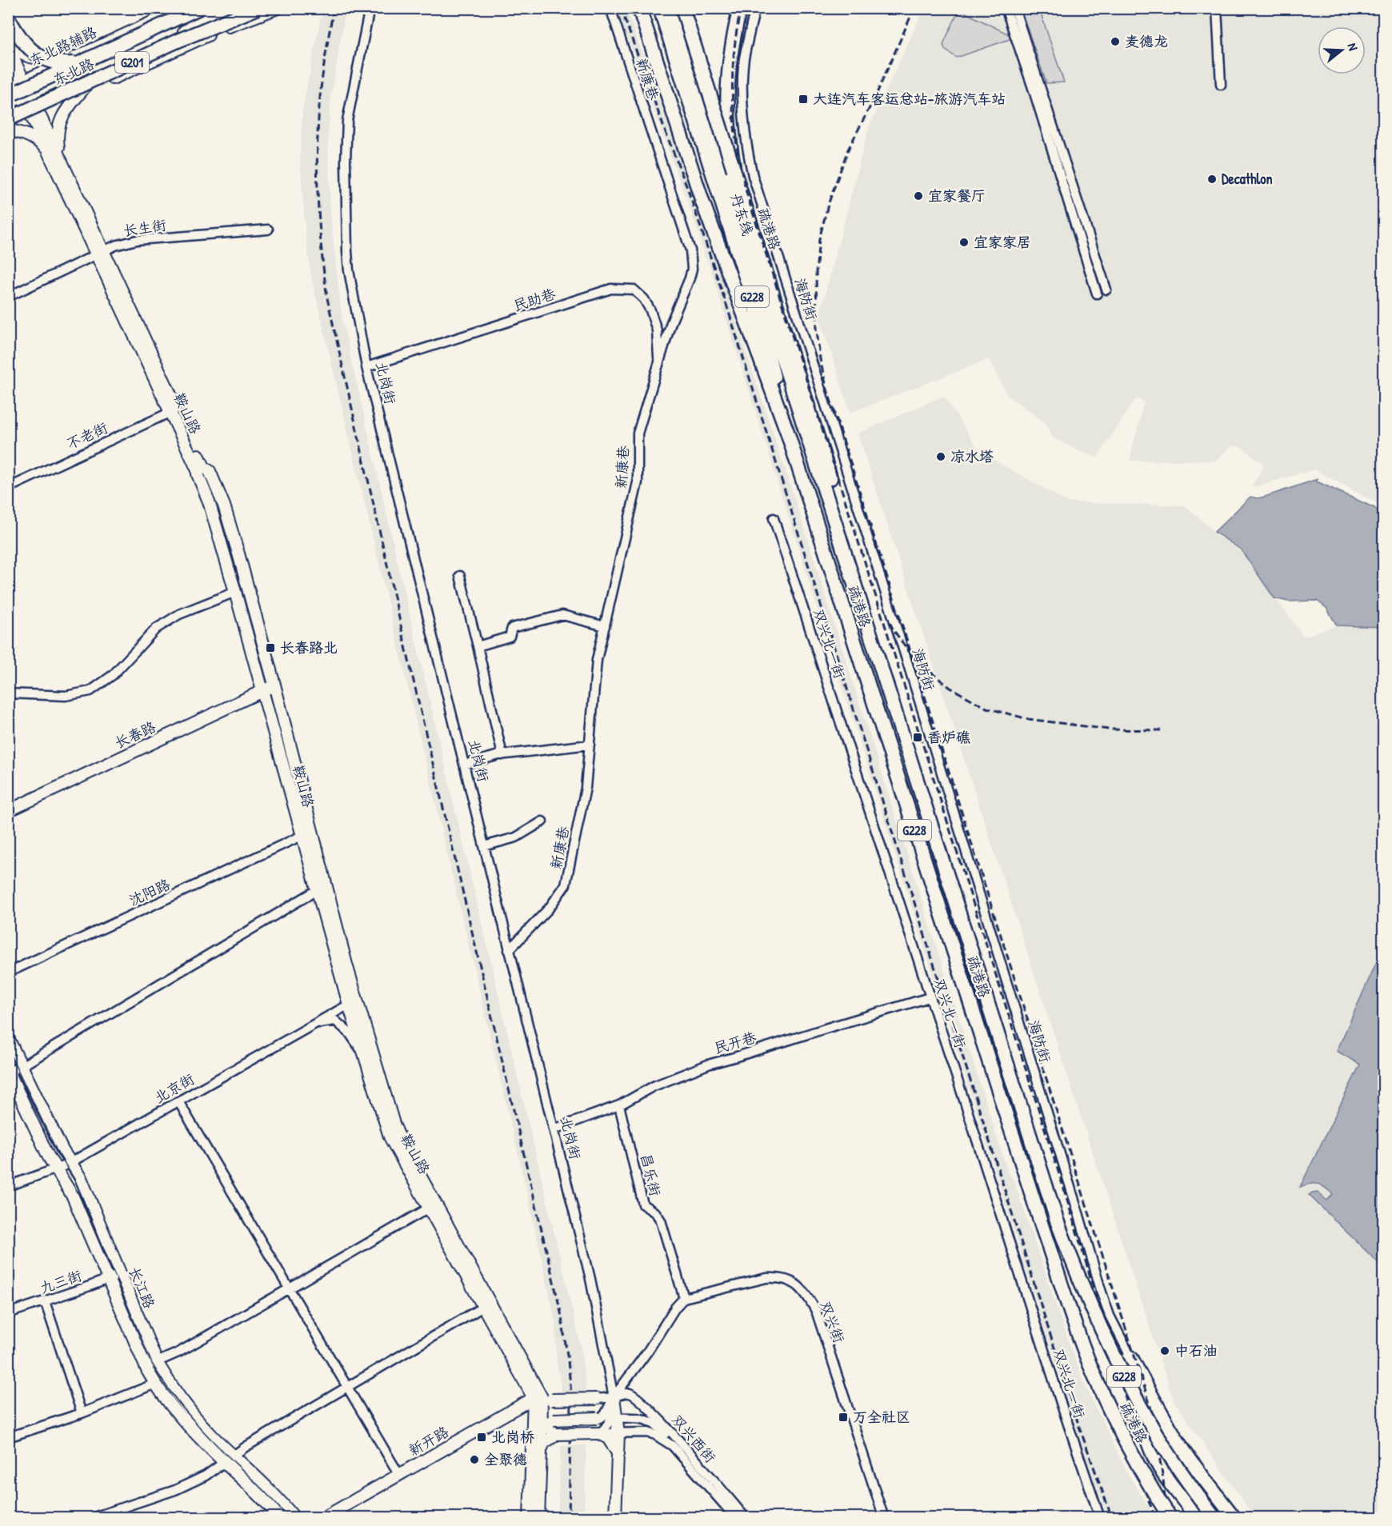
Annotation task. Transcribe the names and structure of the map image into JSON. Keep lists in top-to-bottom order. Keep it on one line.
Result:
{"streets":{"highway":["G201","东北路","丹东线","疏港路","G228"],"main road":["东北路辅路","北岗街","鞍山路","长春路","长江路","新开路"],"street":["新康巷","长生街","海防街","民助巷","不老街","双兴北一街","沈阳路","民开巷","北京街","昌乐街","九三街","双兴街","双兴西街"]},"crossings":[["东北路辅路","东北路"],["东北路辅路","鞍山路"],["东北路","鞍山路"],["新康巷","民助巷"],["新康巷","北岗街"],["丹东线","疏港路"],["长生街","鞍山路"],["疏港路","G228"],["民助巷","北岗街"],["北岗街","民开巷"],["北岗街","双兴西街"],["鞍山路","不老街"],["鞍山路","长春路"],["鞍山路","沈阳路"],["鞍山路","北京街"],["鞍山路","新开路"],["双兴北一街","民开巷"],["民开巷","昌乐街"],["北京街","长江路"],["昌乐街","双兴街"],["九三街","长江路"]],"places":{"other":["麦德龙","Decathlon","宜家餐厅","宜家家居","凉水塔","中石油","全聚德"],"transit":["大连汽车客运总站-旅游汽车站","长春路北","香炉礁","万全社区","北岗桥"]},"north":"right"}
